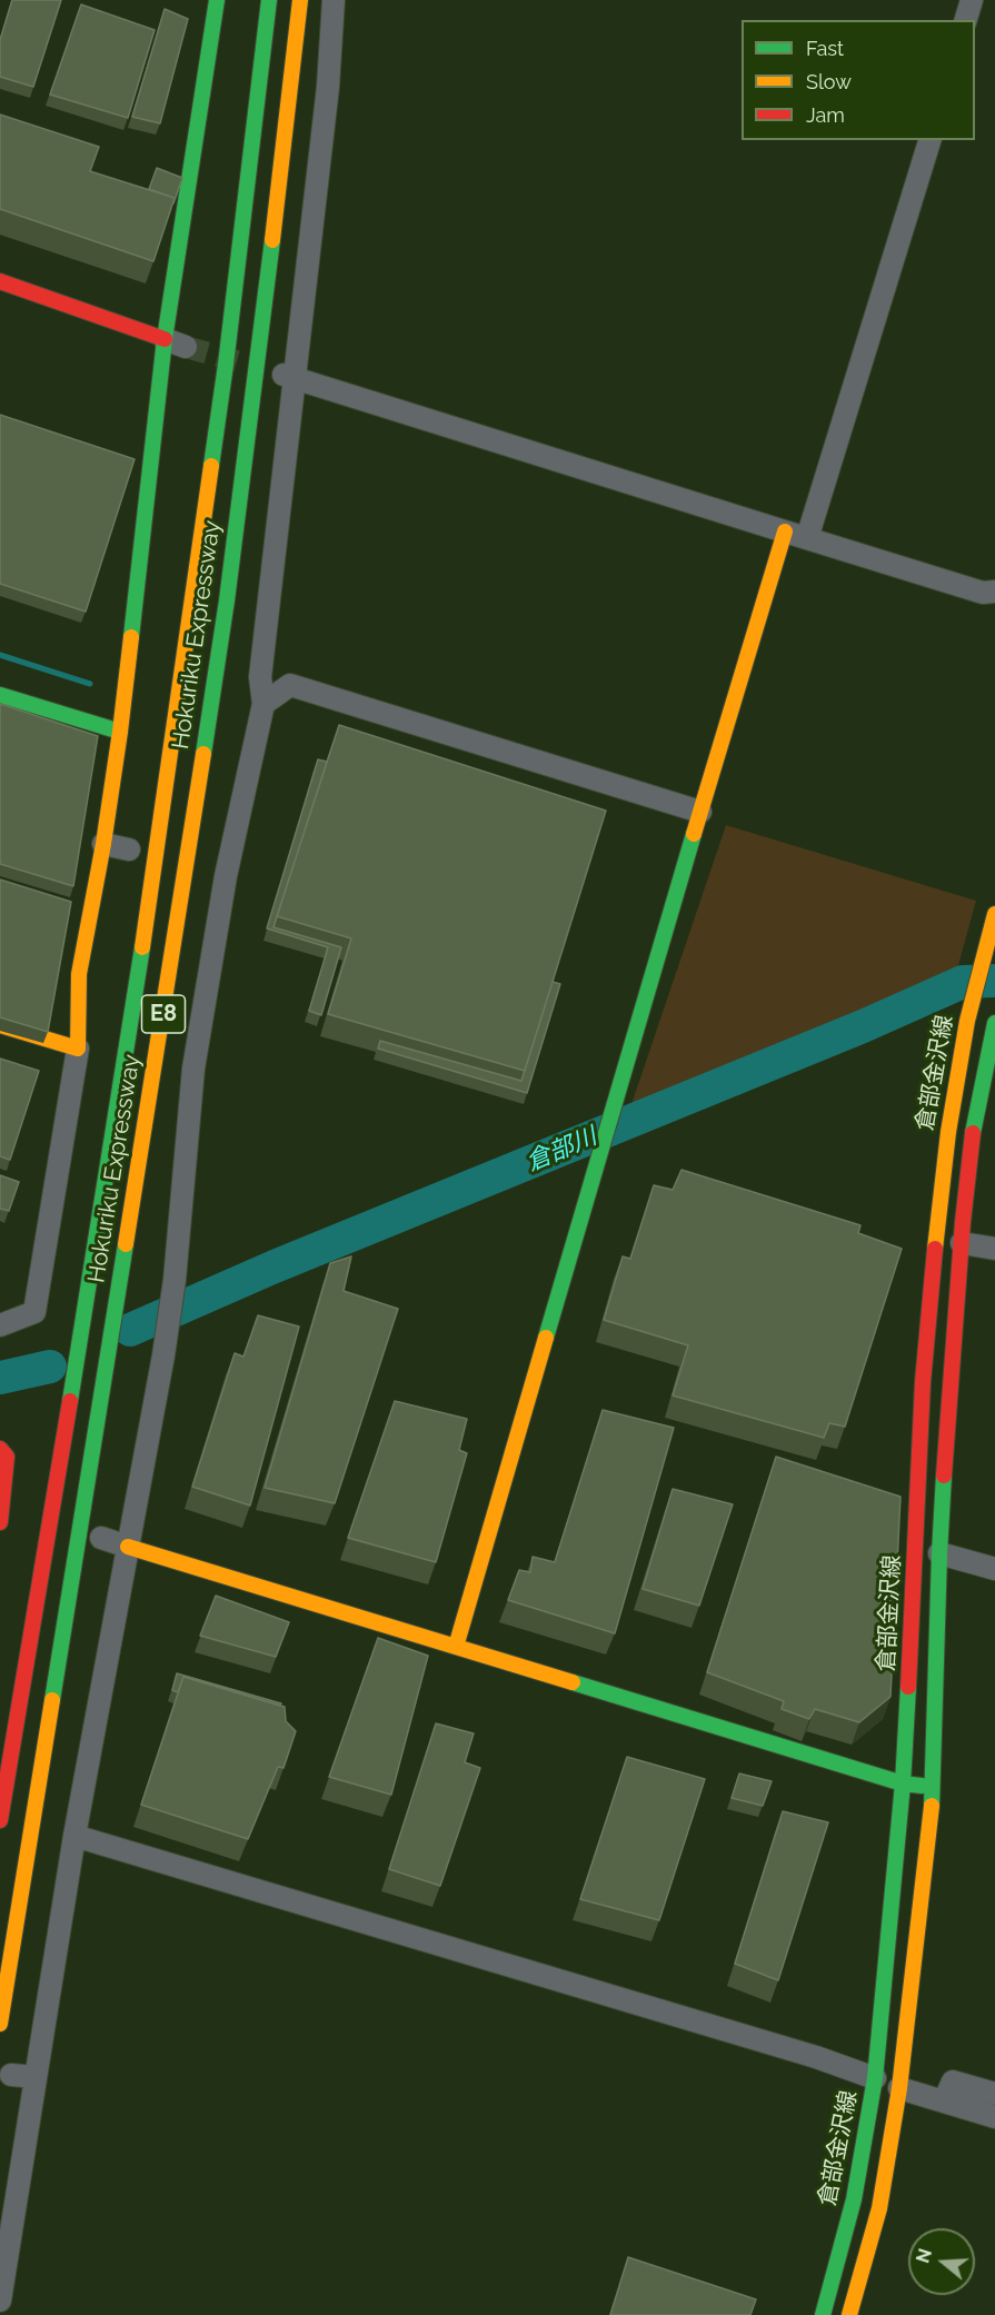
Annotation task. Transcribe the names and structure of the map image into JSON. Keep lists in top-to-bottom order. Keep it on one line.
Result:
{"streets":{"main road":["Hokuriku Expressway","E8","倉部金沢線"]},"water":["倉部川"],"legend":["Fast","Slow","Jam"],"north":"left"}
